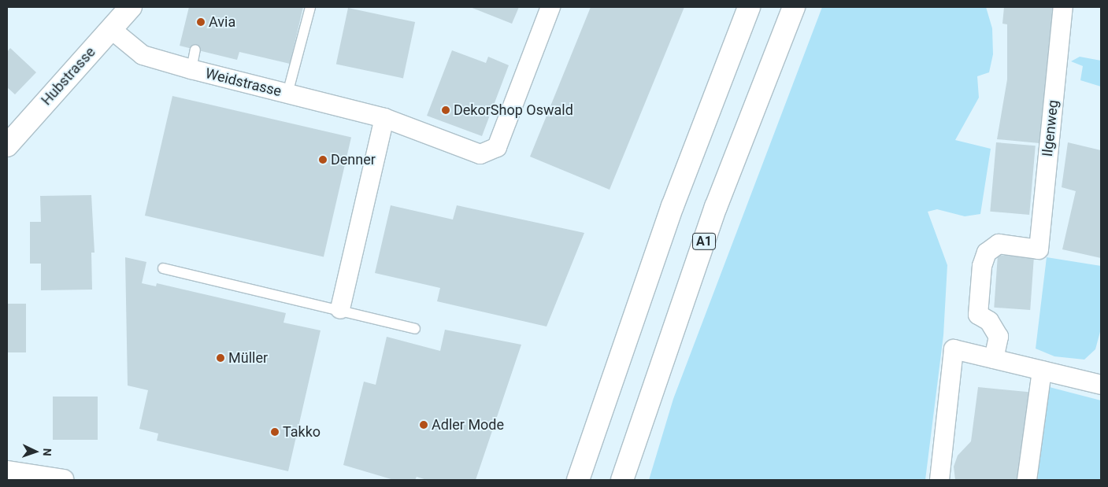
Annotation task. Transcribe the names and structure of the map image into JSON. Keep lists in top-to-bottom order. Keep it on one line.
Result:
{"streets":{"main road":["Hubstrasse","A1"],"street":["Weidstrasse","Ilgenweg"]},"crossings":[["Hubstrasse","Weidstrasse"]],"places":["Avia","DekorShop Oswald","Denner","Müller","Adler Mode","Takko"],"north":"right"}
